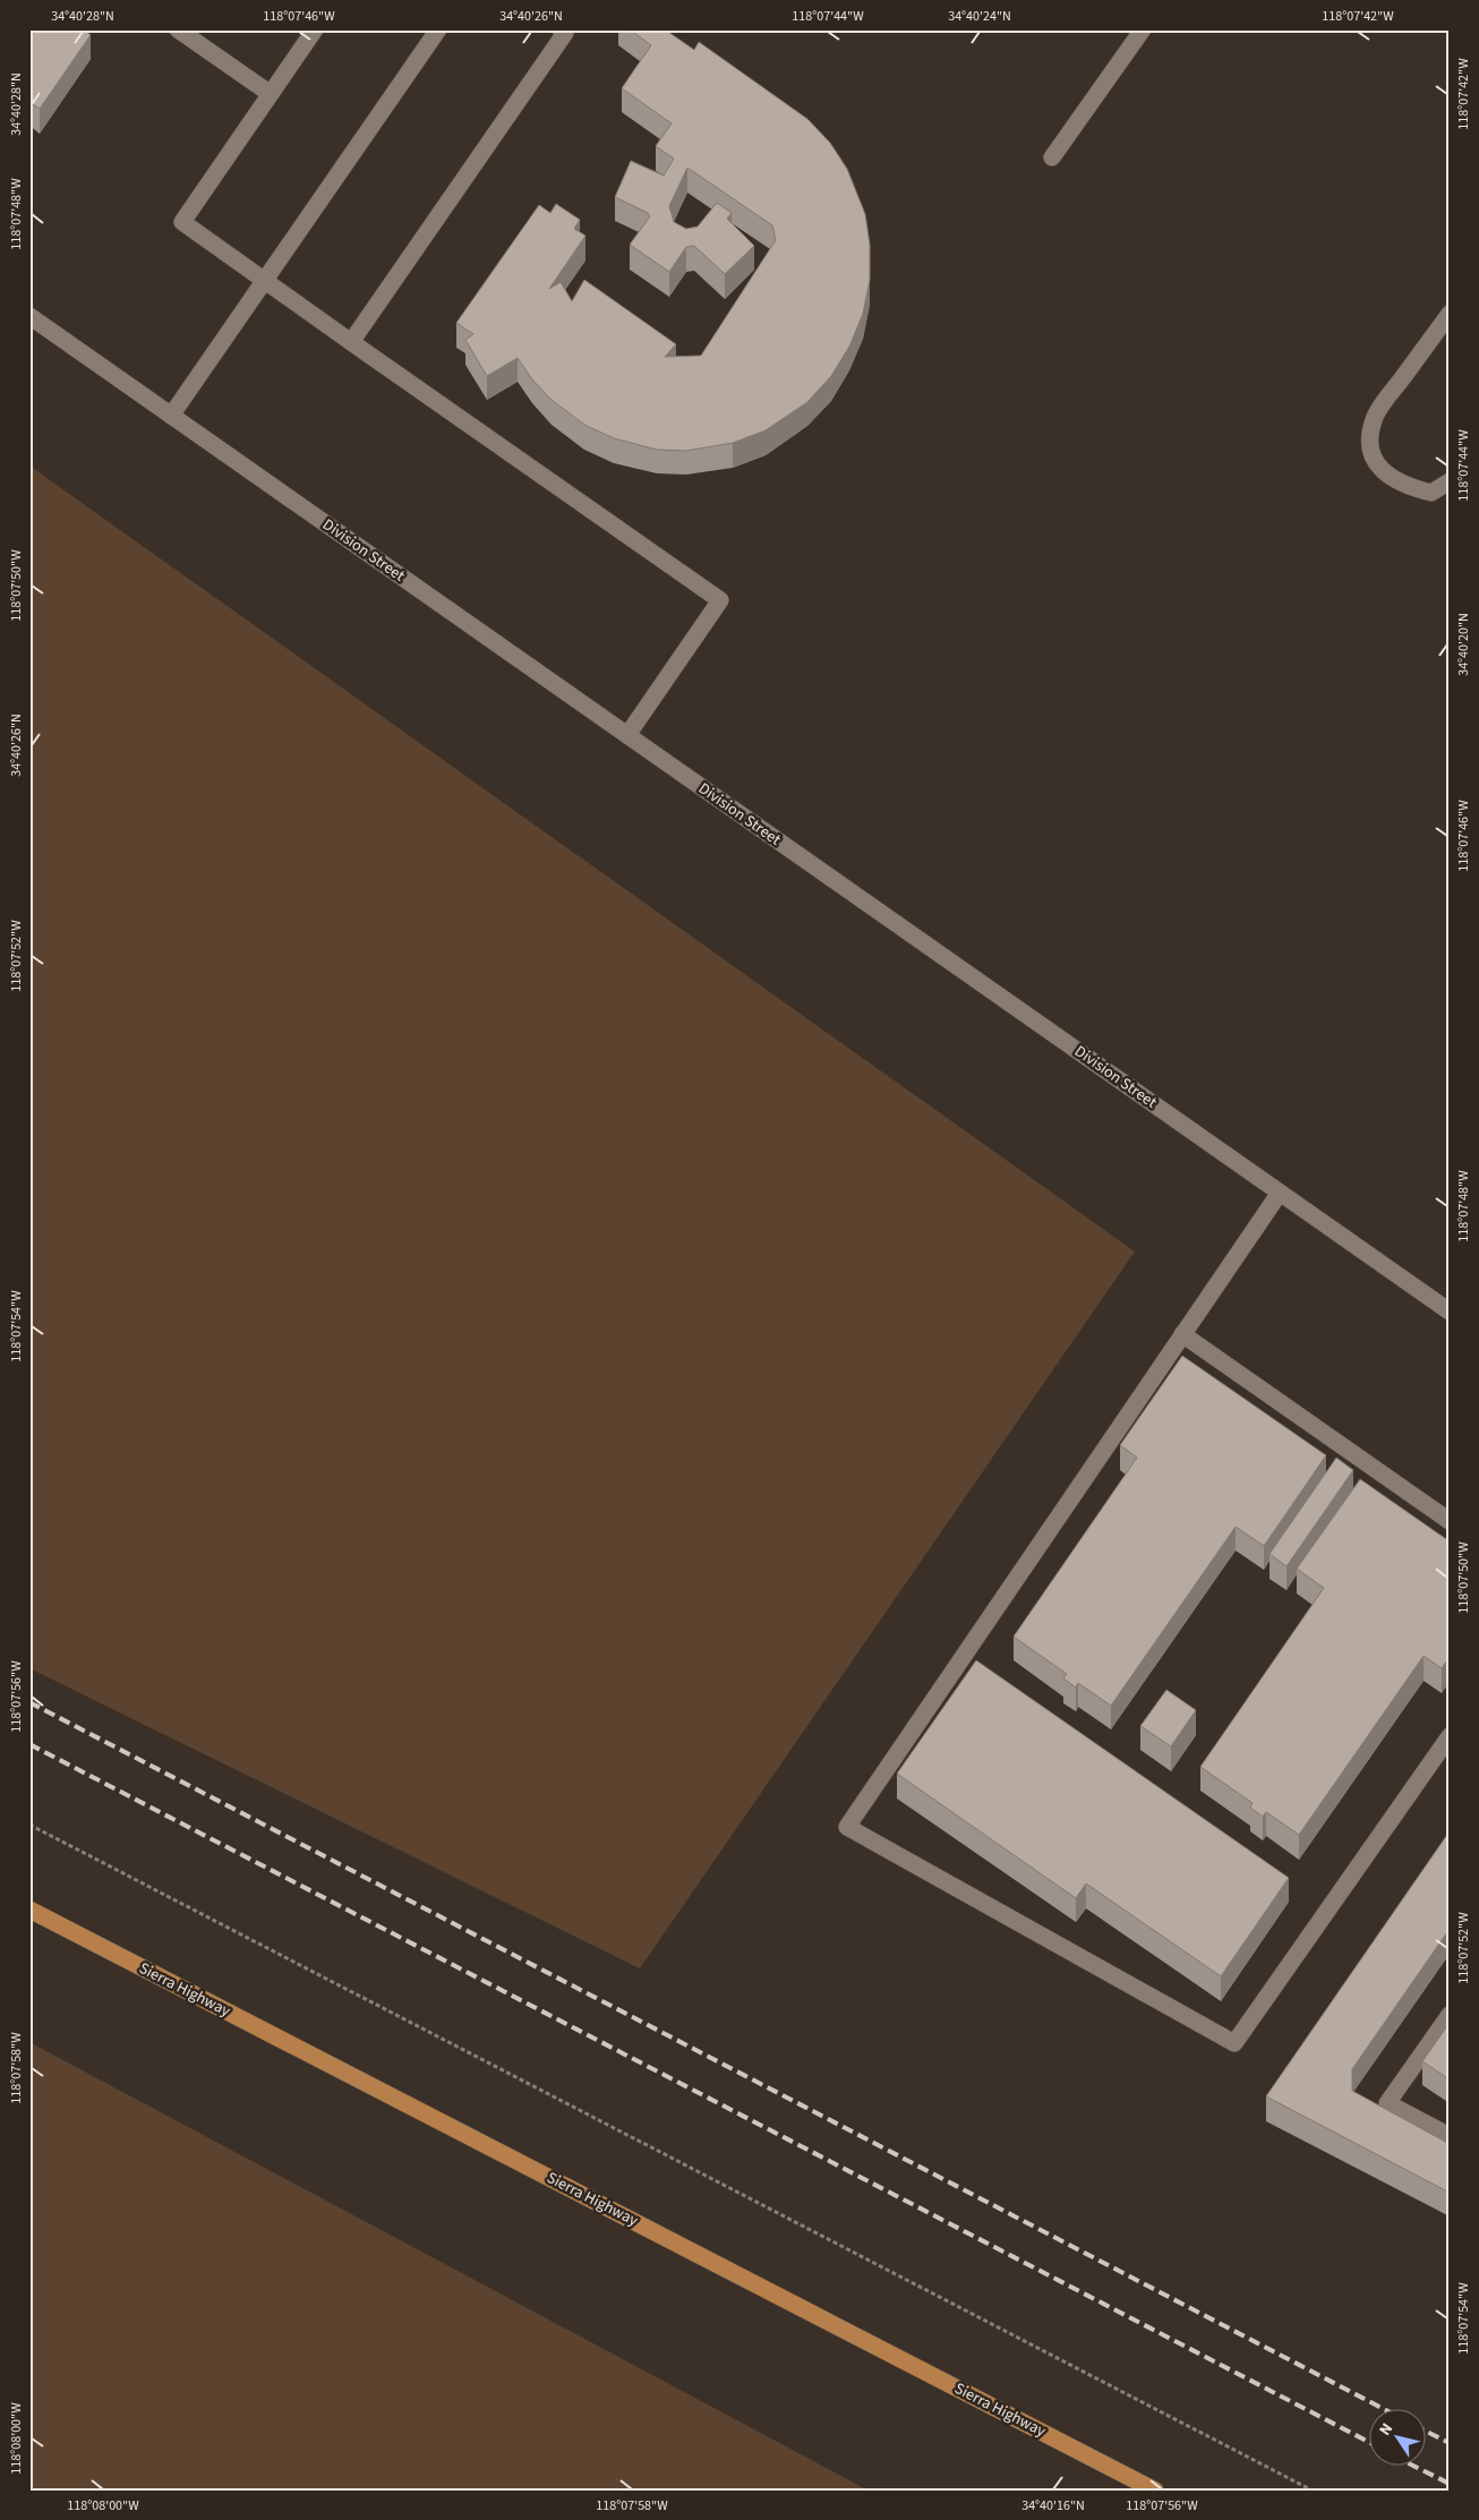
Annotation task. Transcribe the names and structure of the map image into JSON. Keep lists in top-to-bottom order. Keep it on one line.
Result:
{"streets":{"main road":["Division Street","Sierra Highway"]},"north":"top left","coordinates":["34°40'28\"N","118°07'46\"W","34°40'26\"N","118°07'44\"W","34°40'24\"N","118°07'42\"W","118°07'48\"W","118°07'50\"W","34°40'20\"N","118°07'52\"W","118°07'54\"W","118°07'56\"W","118°07'58\"W","118°08'00\"W","34°40'16\"N"]}
